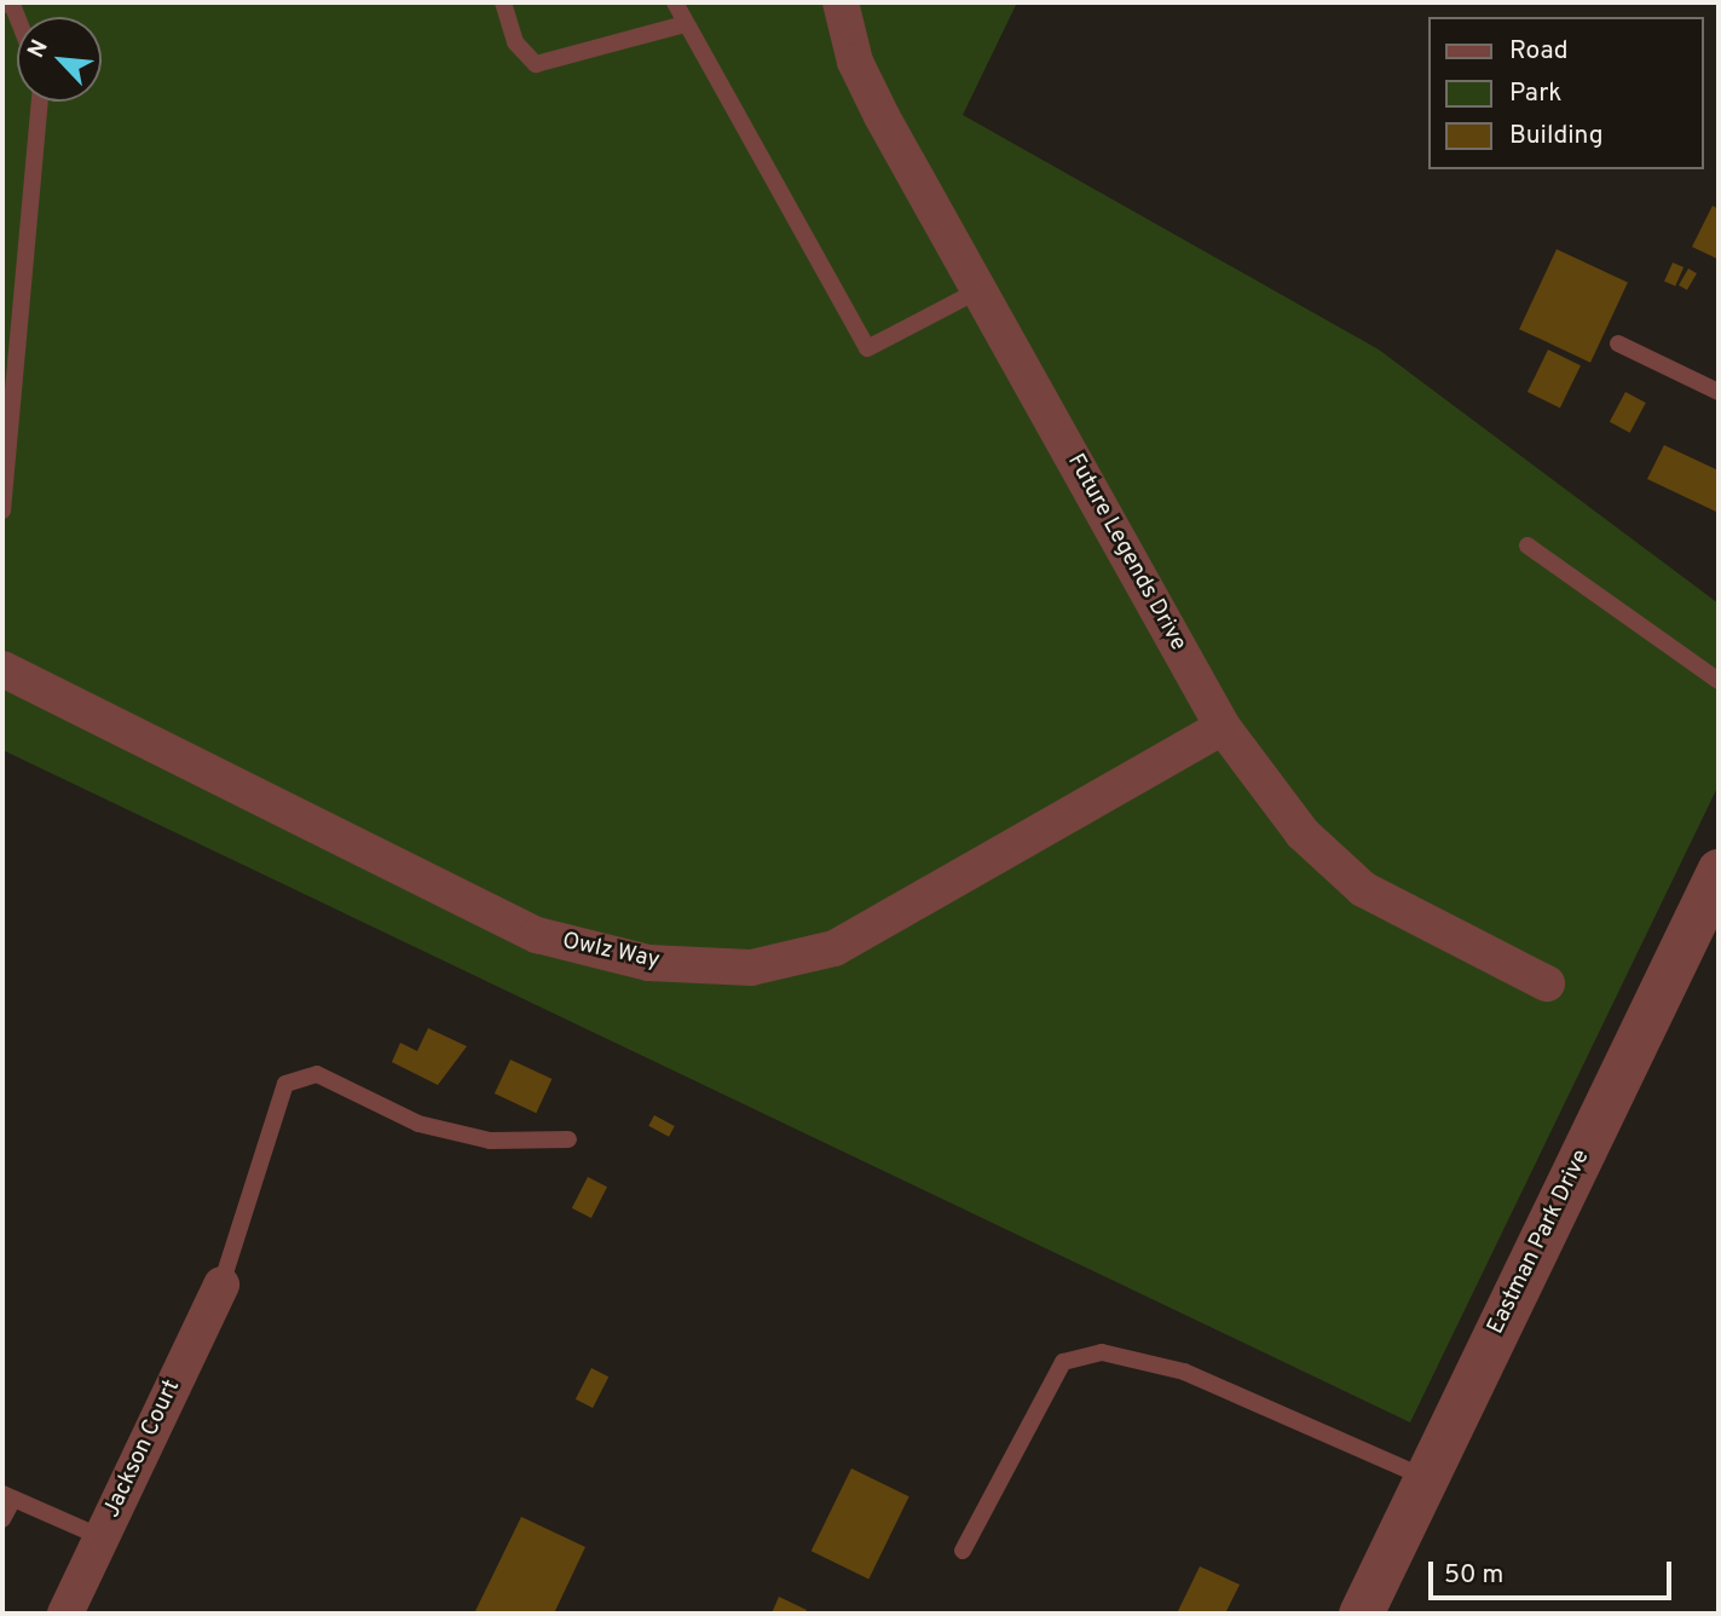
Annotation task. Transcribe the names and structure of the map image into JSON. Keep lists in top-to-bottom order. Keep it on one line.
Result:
{"streets":{"street":["Future Legends Drive","Owlz Way","Eastman Park Drive","Jackson Court"]},"crossings":[["Future Legends Drive","Owlz Way"]],"legend":["Road","Park","Building"],"scale_bar":"50 m","north":"top left"}
